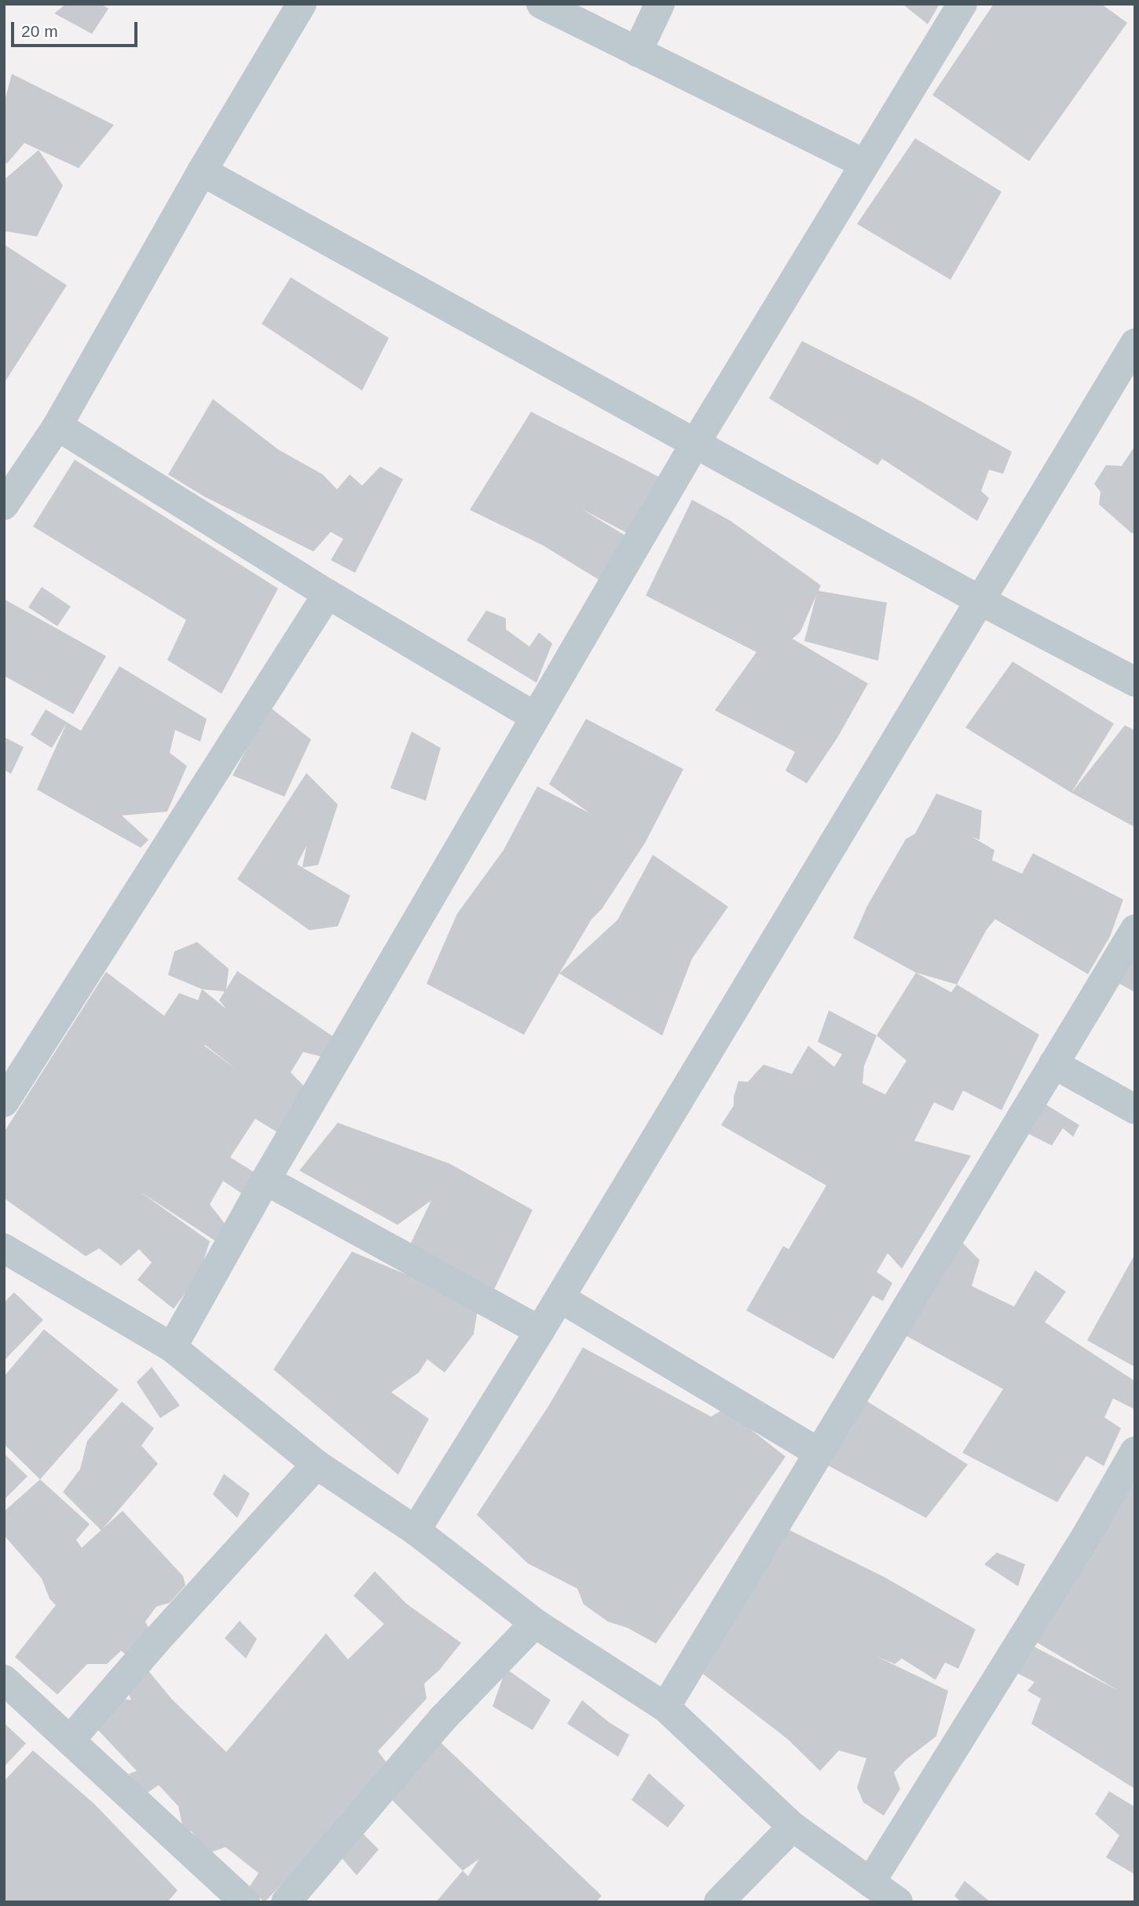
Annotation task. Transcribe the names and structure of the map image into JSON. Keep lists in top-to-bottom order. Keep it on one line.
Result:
{"scale_bar":"20 m"}
